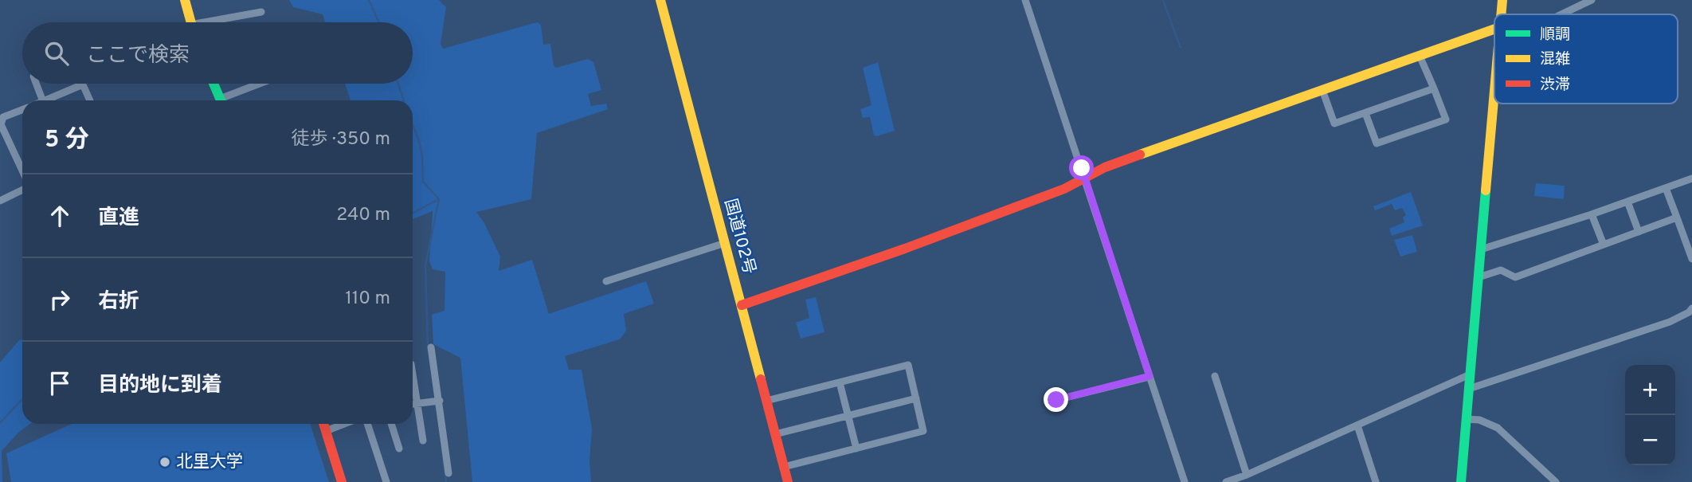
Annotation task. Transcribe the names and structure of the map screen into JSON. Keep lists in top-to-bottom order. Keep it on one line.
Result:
{"streets":{"main road":["国道102号"]},"places":["北里大学"],"legend":["順調","混雑","渋滞"],"page":{"search":"ここで検索","heading":["5 分","徒歩 · 350 m"],"list":[["直進","240 m"],["右折","110 m"],"目的地に到着"],"map_buttons":["+","−"]}}
